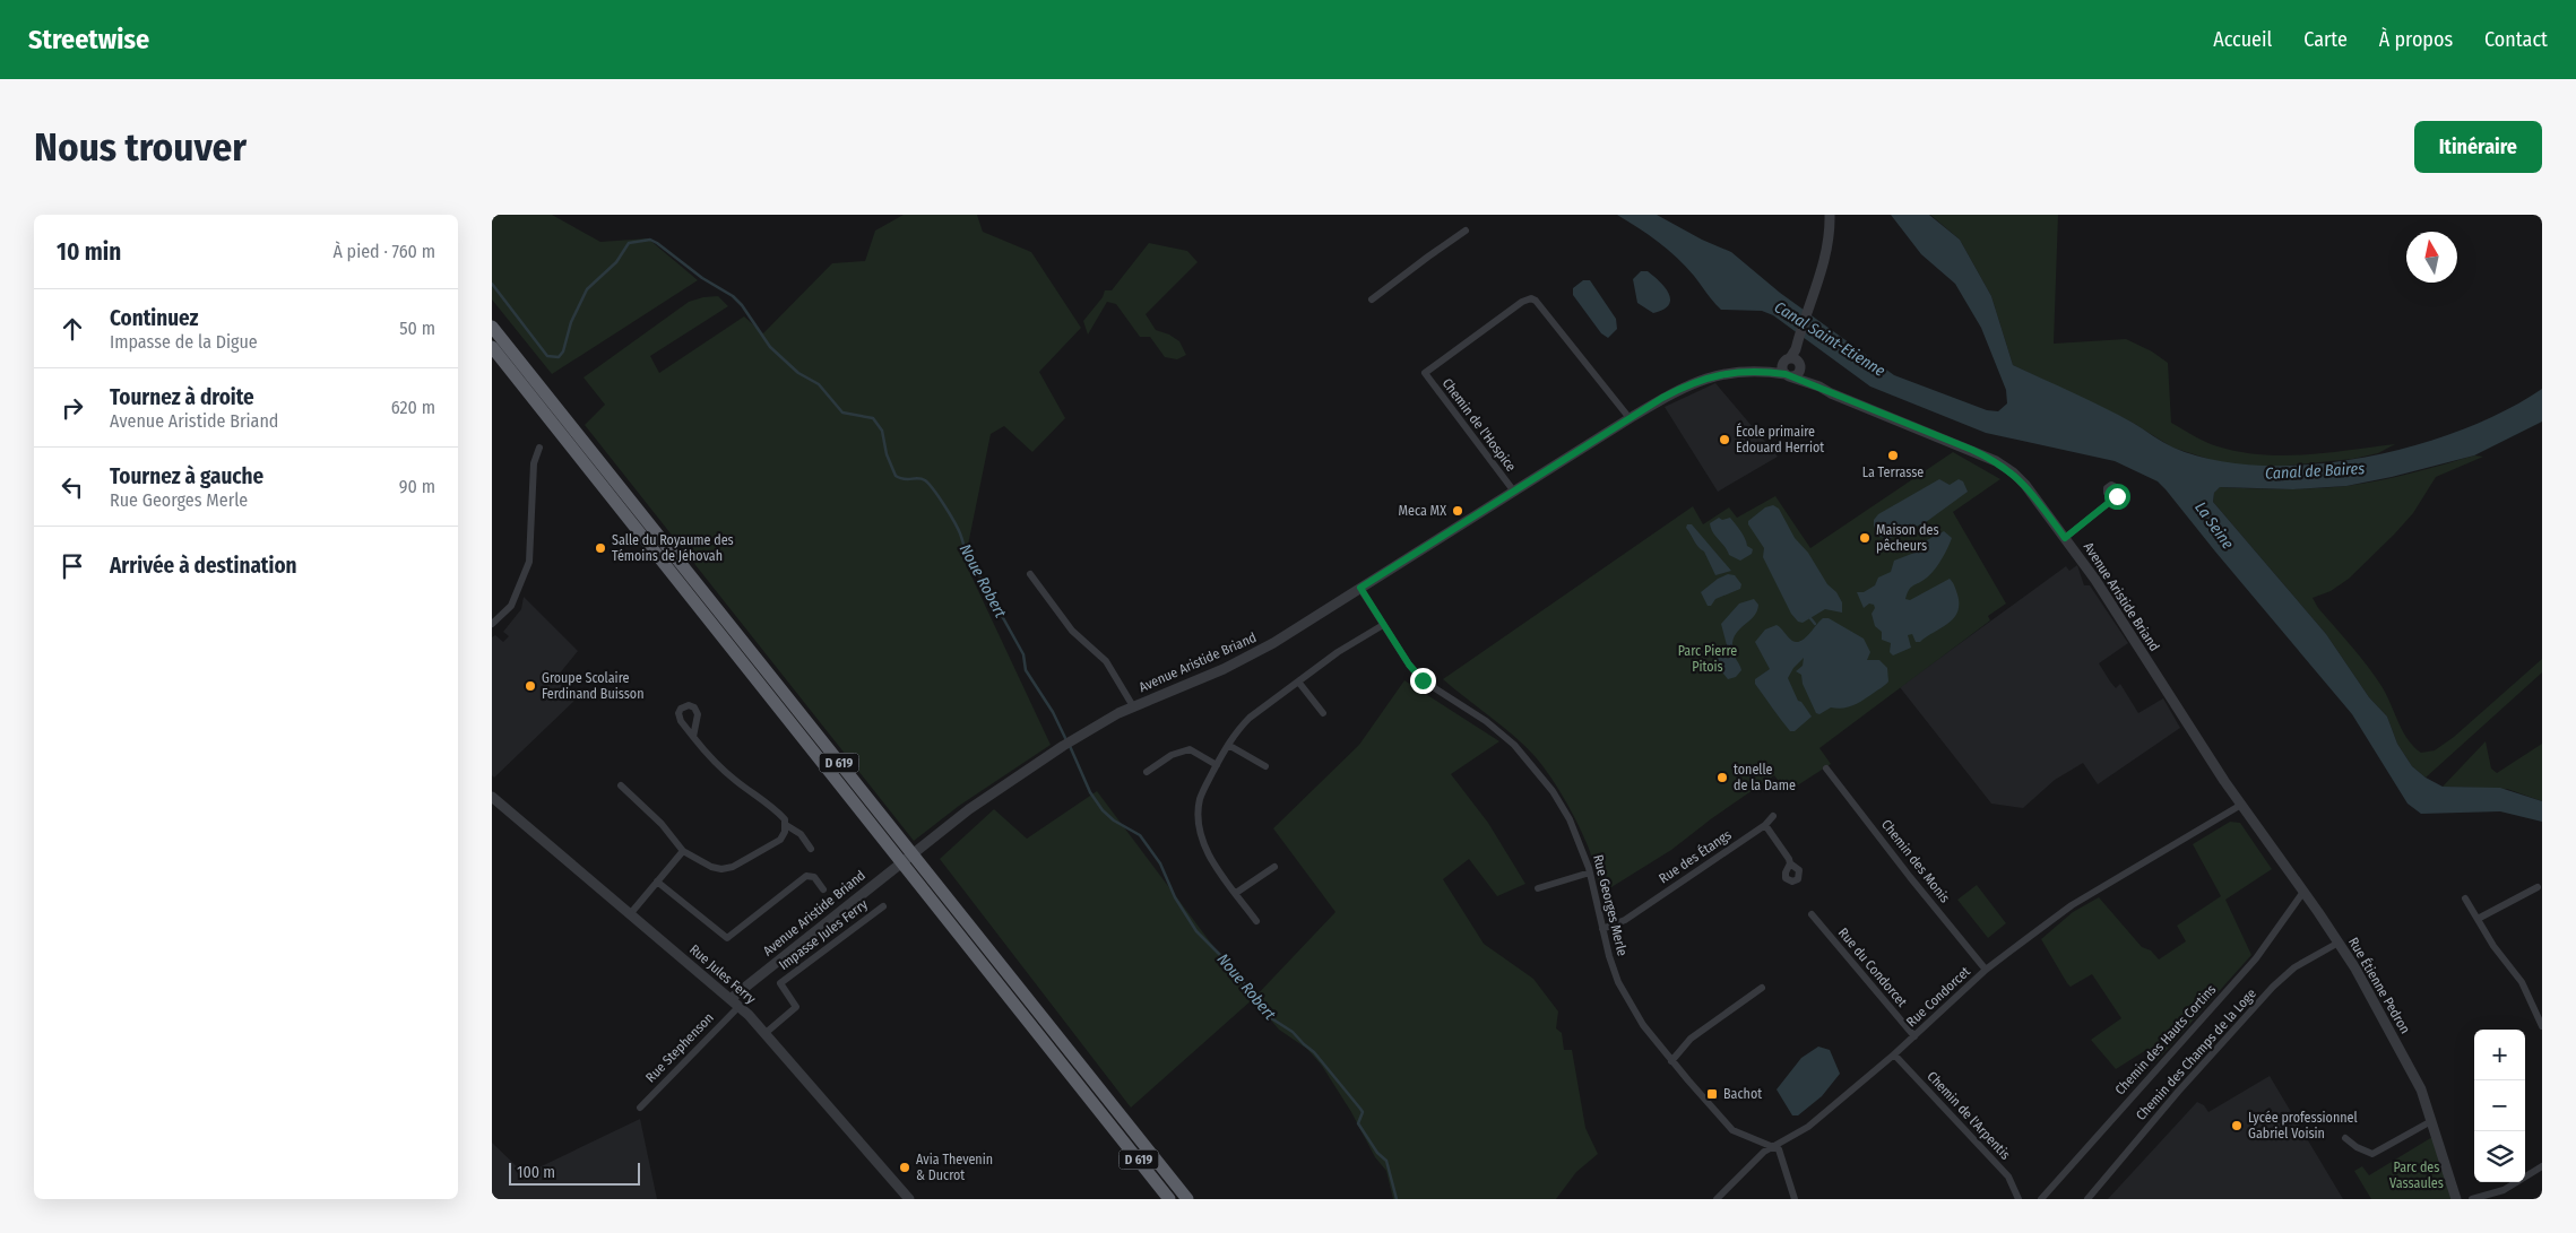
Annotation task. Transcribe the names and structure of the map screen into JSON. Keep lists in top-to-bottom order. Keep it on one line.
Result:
{"streets":{"highway":["D 619"],"street":["Chemin de l'Hospice","Avenue Aristide Briand","Rue des Étangs","Chemin des Monis","Rue Georges Merle","Impasse Jules Ferry","Rue du Condorcet","Rue Jules Ferry","Rue Étienne Pedron","Rue Condorcet","Chemin des Hauts Cortins","Rue Stephenson","Chemin des Champs de la Loge","Chemin de l'Arpentis"]},"crossings":[["Chemin de l'Hospice","Avenue Aristide Briand"],["Avenue Aristide Briand","Rue Georges Merle"],["Avenue Aristide Briand","Rue Jules Ferry"],["Avenue Aristide Briand","Rue Étienne Pedron"],["Avenue Aristide Briand","Rue Condorcet"],["Rue des Étangs","Rue Georges Merle"],["Chemin des Monis","Rue Condorcet"],["Impasse Jules Ferry","Rue Jules Ferry"],["Rue du Condorcet","Rue Condorcet"],["Rue Jules Ferry","Rue Stephenson"],["Rue Étienne Pedron","Rue Condorcet"],["Rue Étienne Pedron","Chemin des Hauts Cortins"],["Rue Étienne Pedron","Chemin des Champs de la Loge"],["Rue Condorcet","Chemin de l'Arpentis"]],"water":["Canal Saint-Etienne","Canal de Baires","La Seine","Noue Robert"],"parks":["Parc Pierre Pitois","Parc des Vassaules"],"places":{"other":["École primaire Edouard Herriot","La Terrasse","Meca MX","Maison des pêcheurs","Salle du Royaume des Témoins de Jéhovah","Groupe Scolaire Ferdinand Buisson","tonelle de la Dame","Lycée professionnel Gabriel Voisin","Avia Thevenin & Ducrot"],"transit":["Bachot"]},"scale_bar":"100 m","north":"top","page":{"header":"Streetwise","nav":["Accueil","Carte","À propos","Contact"],"buttons":"Itinéraire","title":"Nous trouver","heading":["10 min","À pied · 760 m"],"list":[["Continuez","Impasse de la Digue","50 m"],["Tournez à droite","Avenue Aristide Briand","620 m"],["Tournez à gauche","Rue Georges Merle","90 m"],"Arrivée à destination"],"map_buttons":["+","−"],"scale":"100 m"}}
